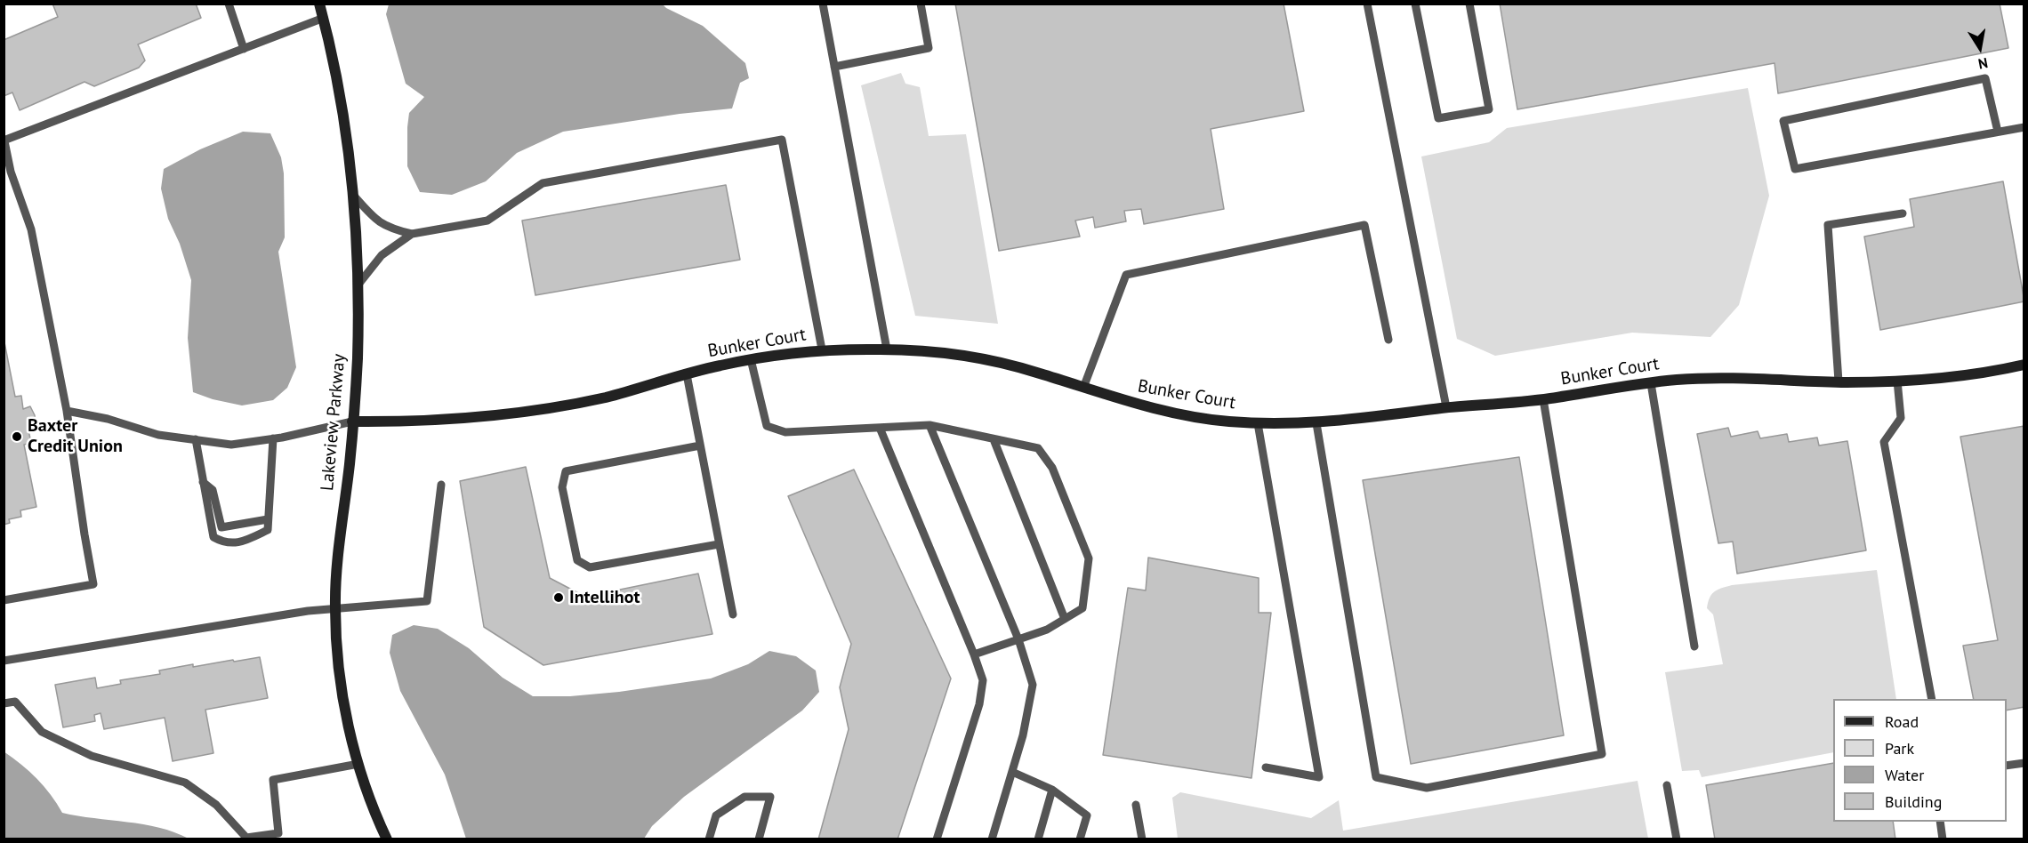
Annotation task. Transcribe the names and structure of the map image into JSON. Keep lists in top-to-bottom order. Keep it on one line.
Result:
{"streets":{"street":["Bunker Court","Lakeview Parkway"]},"crossings":[["Bunker Court","Lakeview Parkway"]],"places":["Baxter Credit Union","Intellihot"],"legend":["Road","Park","Water","Building"],"north":"bottom"}
